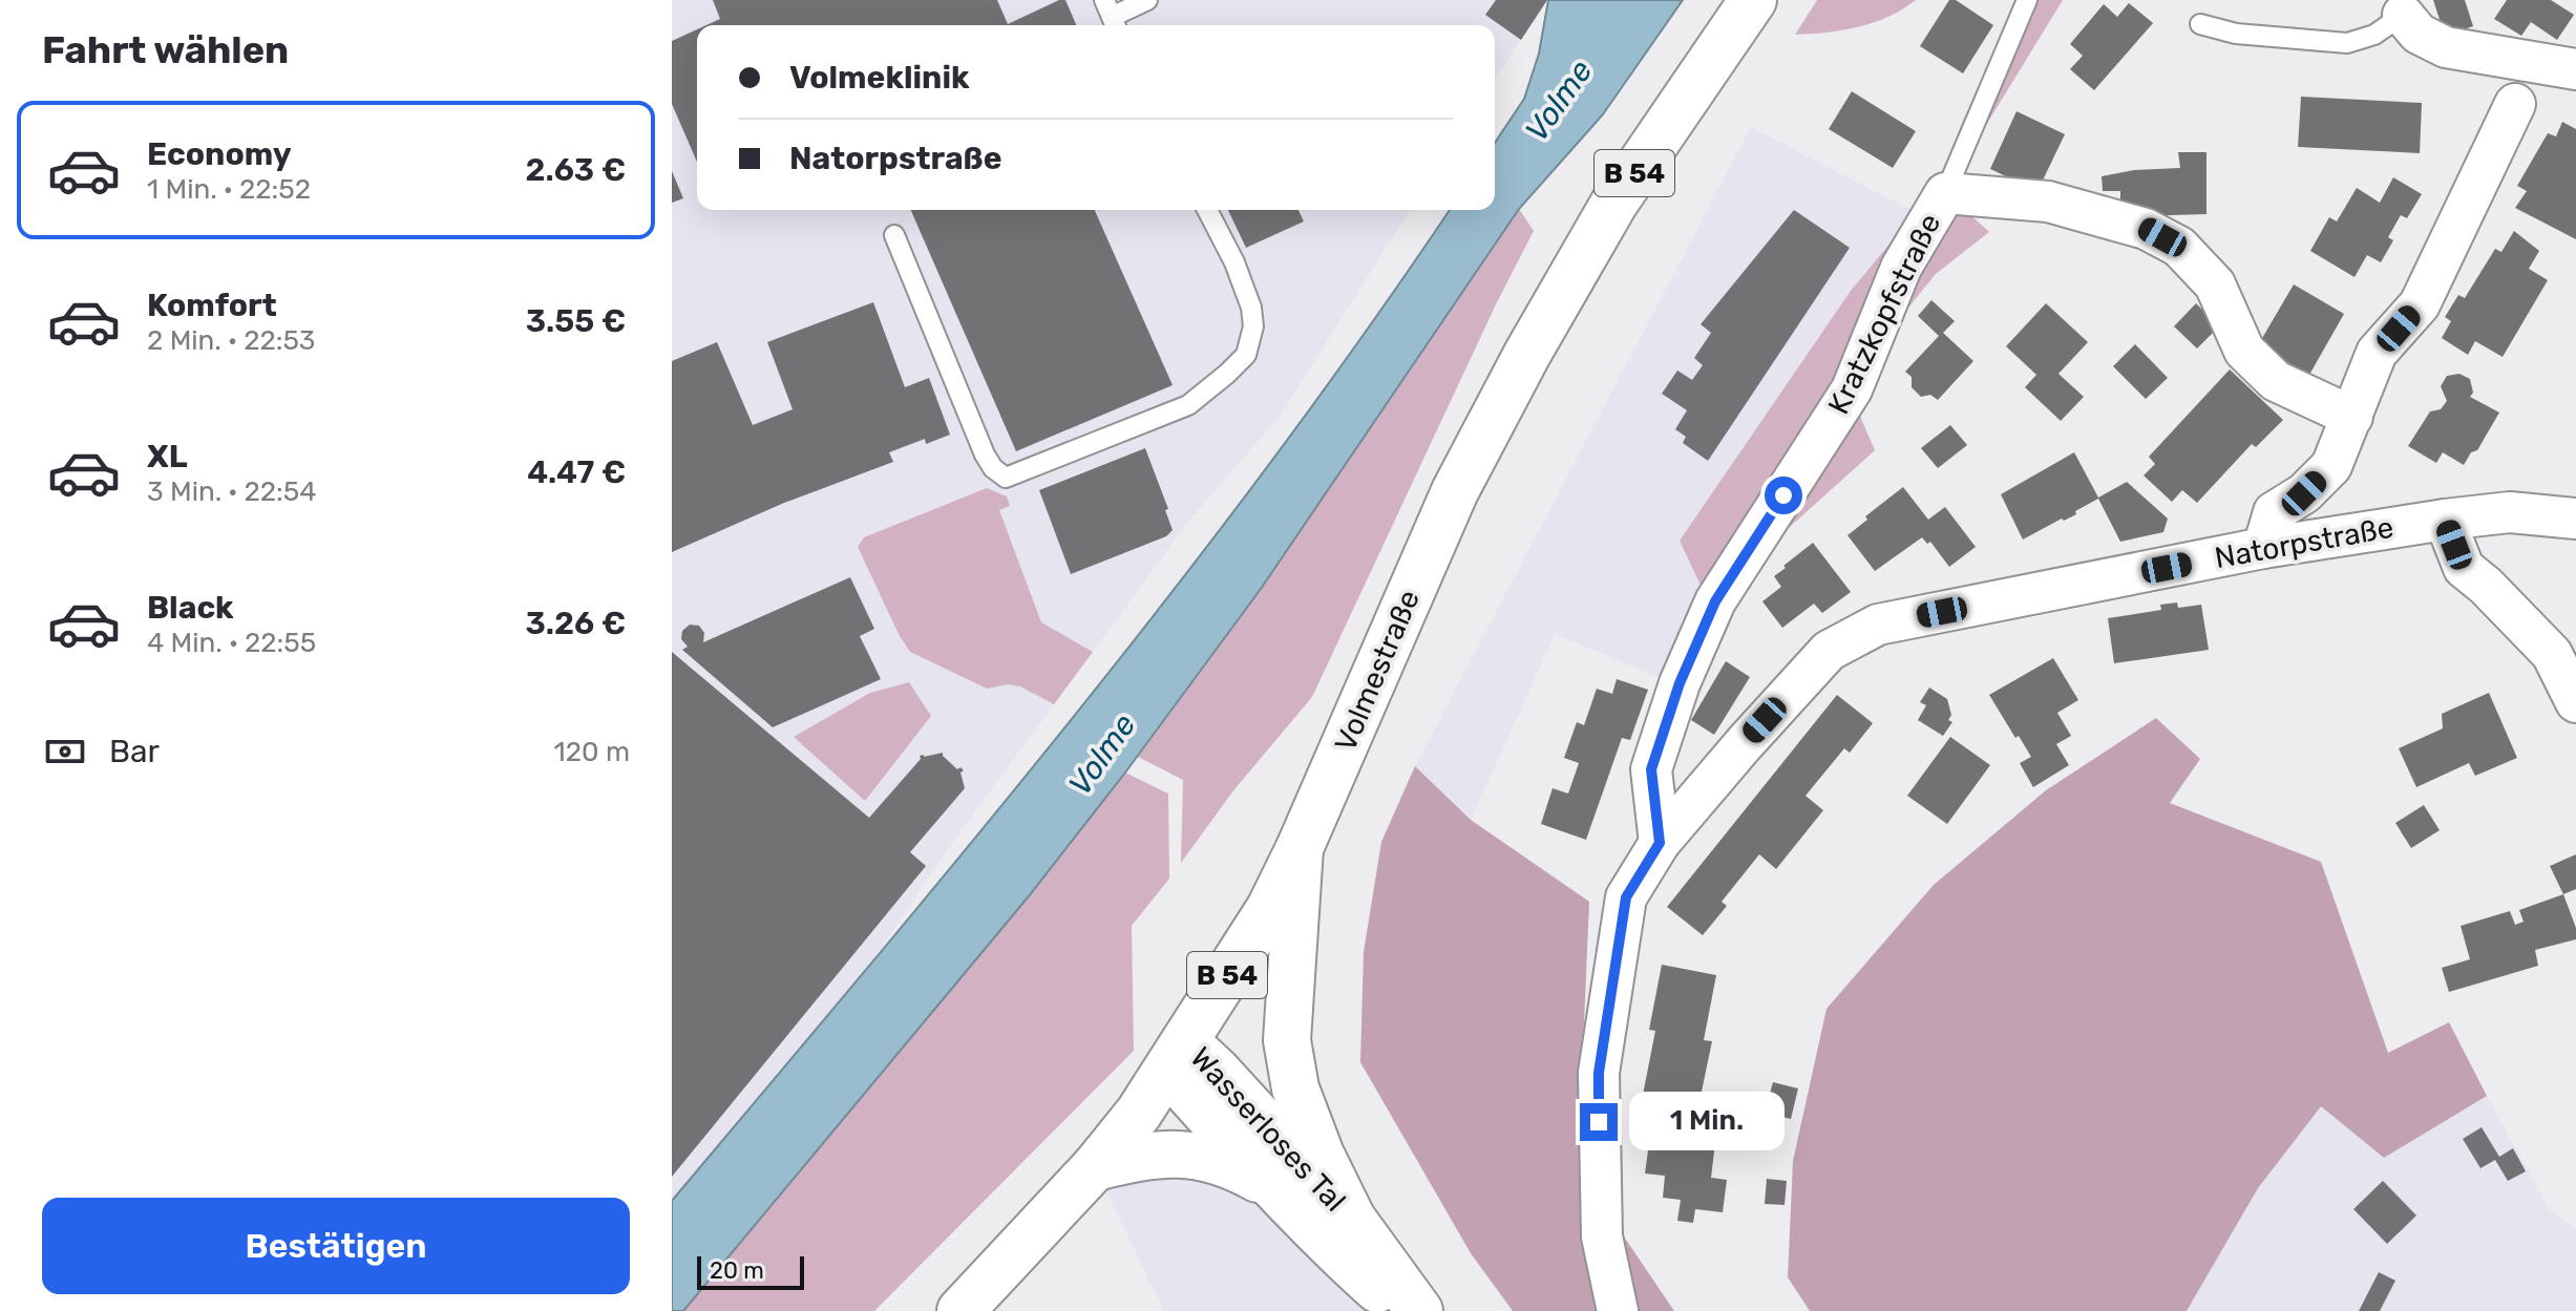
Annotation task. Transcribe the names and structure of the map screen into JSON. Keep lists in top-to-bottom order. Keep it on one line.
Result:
{"streets":{"main road":["B 54","Volmestraße","Wasserloses Tal"],"street":["Kratzkopfstraße","Natorpstraße"]},"crossings":[["Kratzkopfstraße","Natorpstraße"],["Volmestraße","Wasserloses Tal"]],"water":["Volme"],"scale_bar":"20 m","page":{"heading":"Fahrt wählen","banner":["Volmeklinik","Natorpstraße"],"list":[{"name":"Economy","note":"1 Min. · 22:52","value":"2.63 €"},{"name":"Komfort","note":"2 Min. · 22:53","value":"3.55 €"},{"name":"XL","note":"3 Min. · 22:54","value":"4.47 €"},{"name":"Black","note":"4 Min. · 22:55","value":"3.26 €"}],"pay":["Bar","120 m"],"bubble":"1 Min.","buttons":"Bestätigen","scale":"20 m"}}
